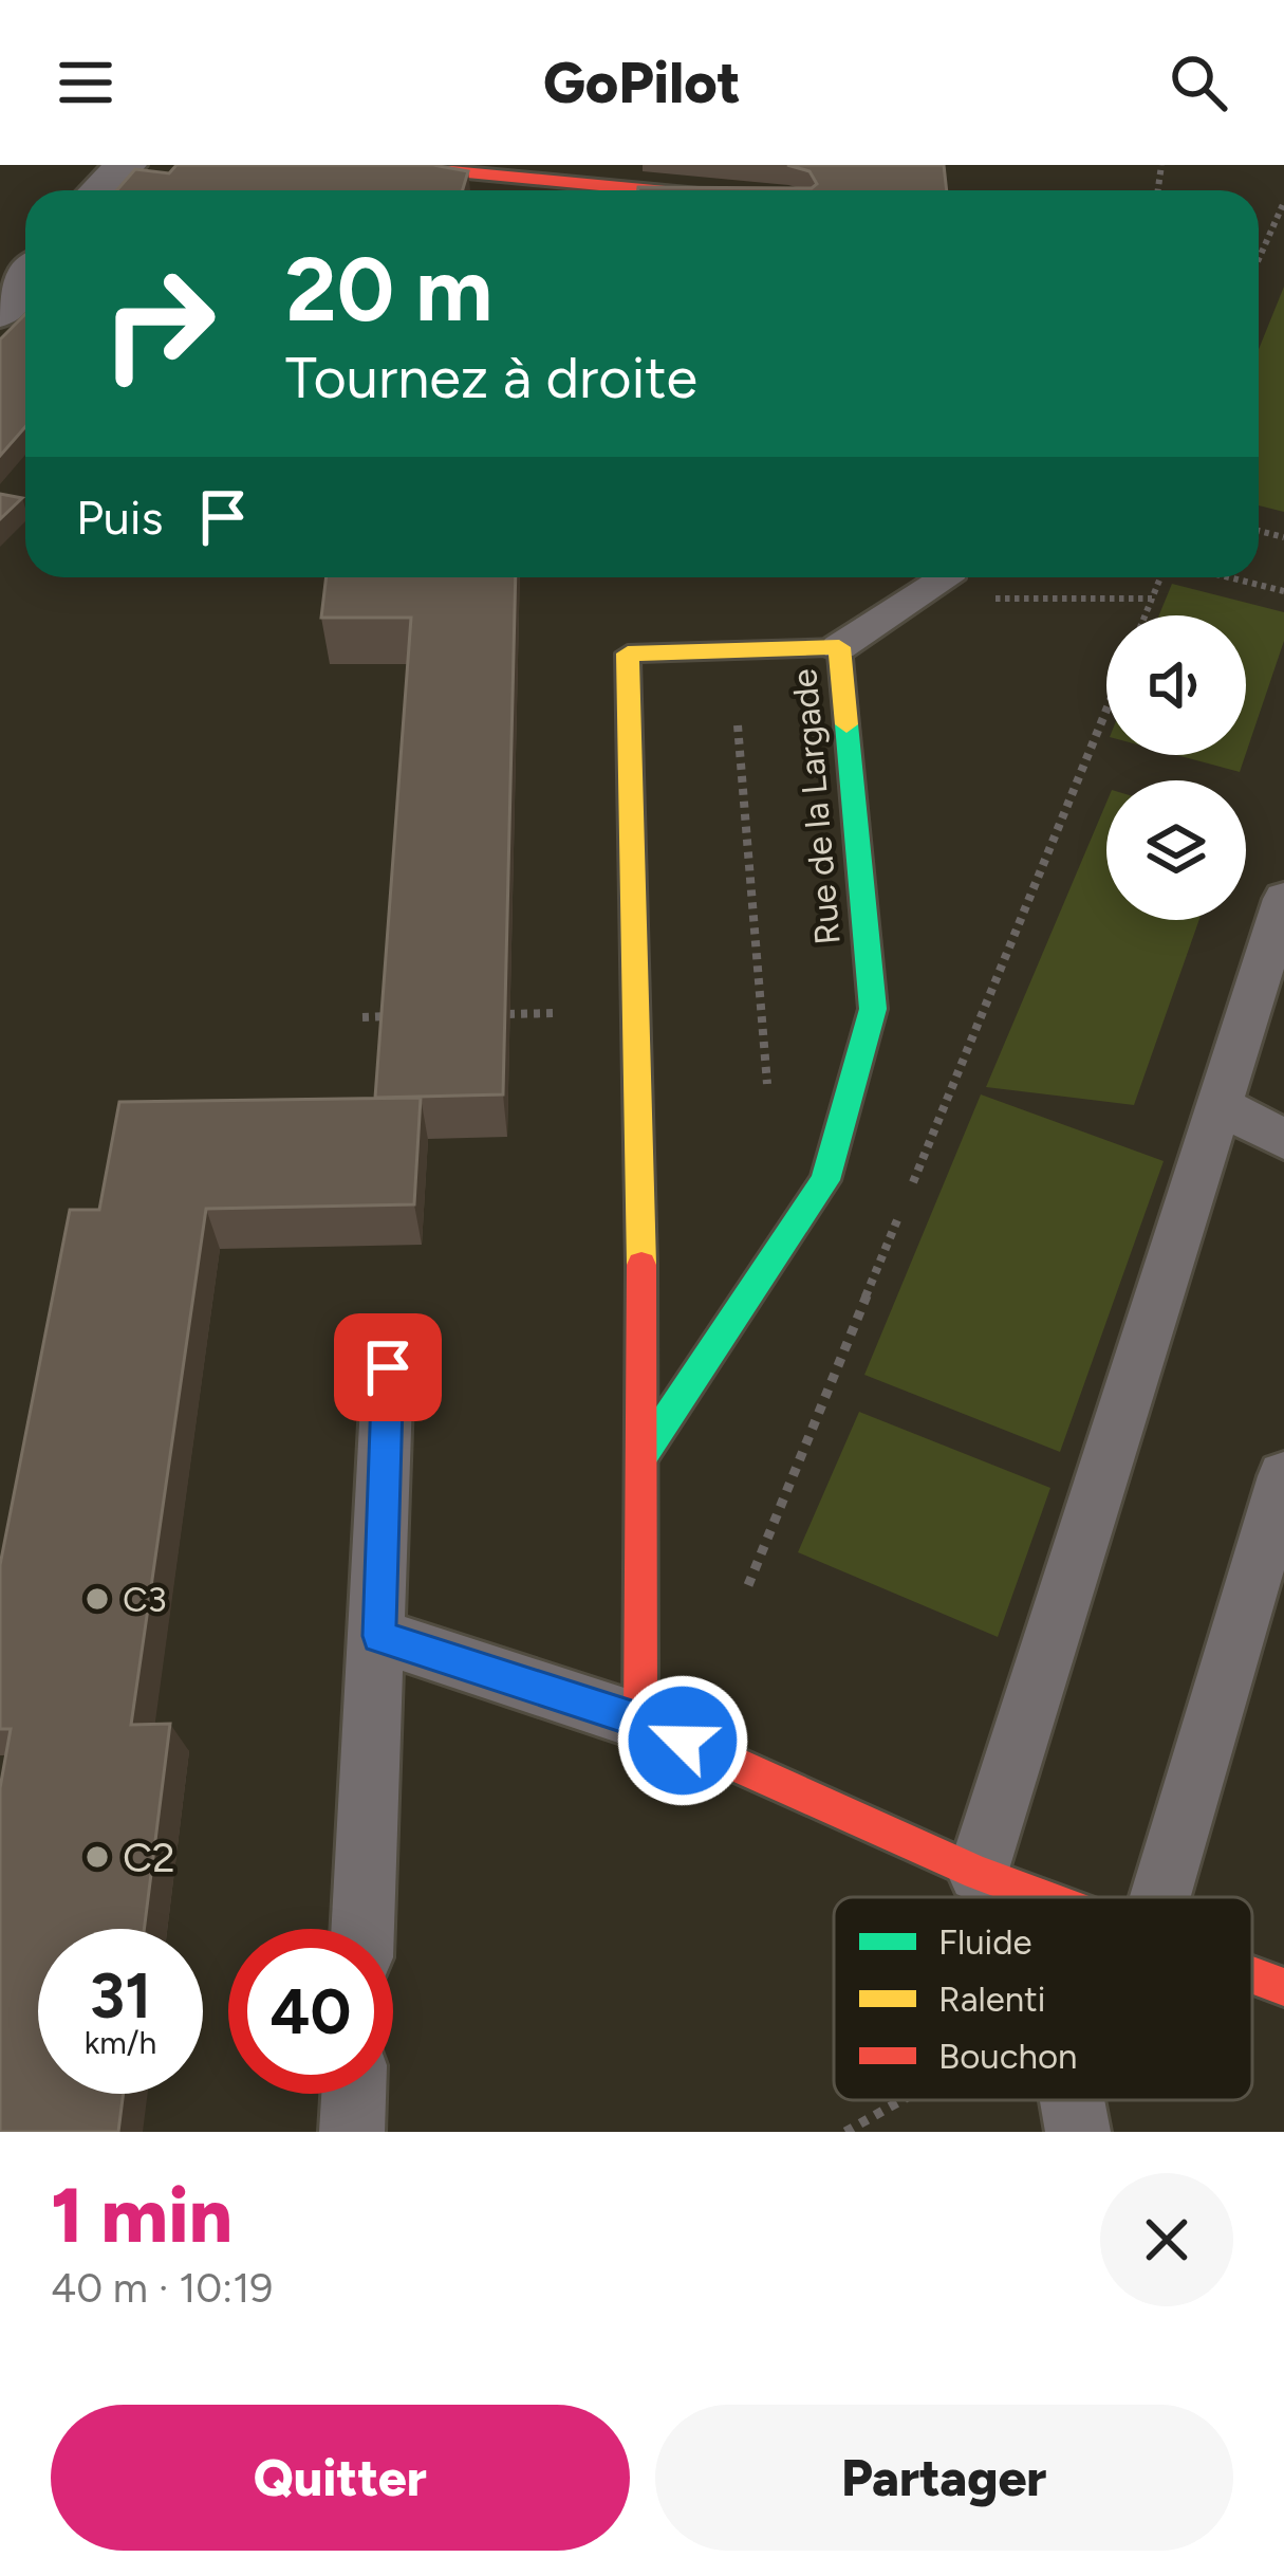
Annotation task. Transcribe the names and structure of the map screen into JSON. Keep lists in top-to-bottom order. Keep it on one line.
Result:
{"streets":{"street":["Rue de la Largade"]},"places":["C3","C2"],"legend":["Fluide","Ralenti","Bouchon"],"page":{"header":"GoPilot","turn":["20 m","Tournez à droite"],"then":"Puis","speed":"31 km/h","limit":"40","heading":["1 min","40 m · 10:19"],"buttons":["Quitter","Partager"]}}
